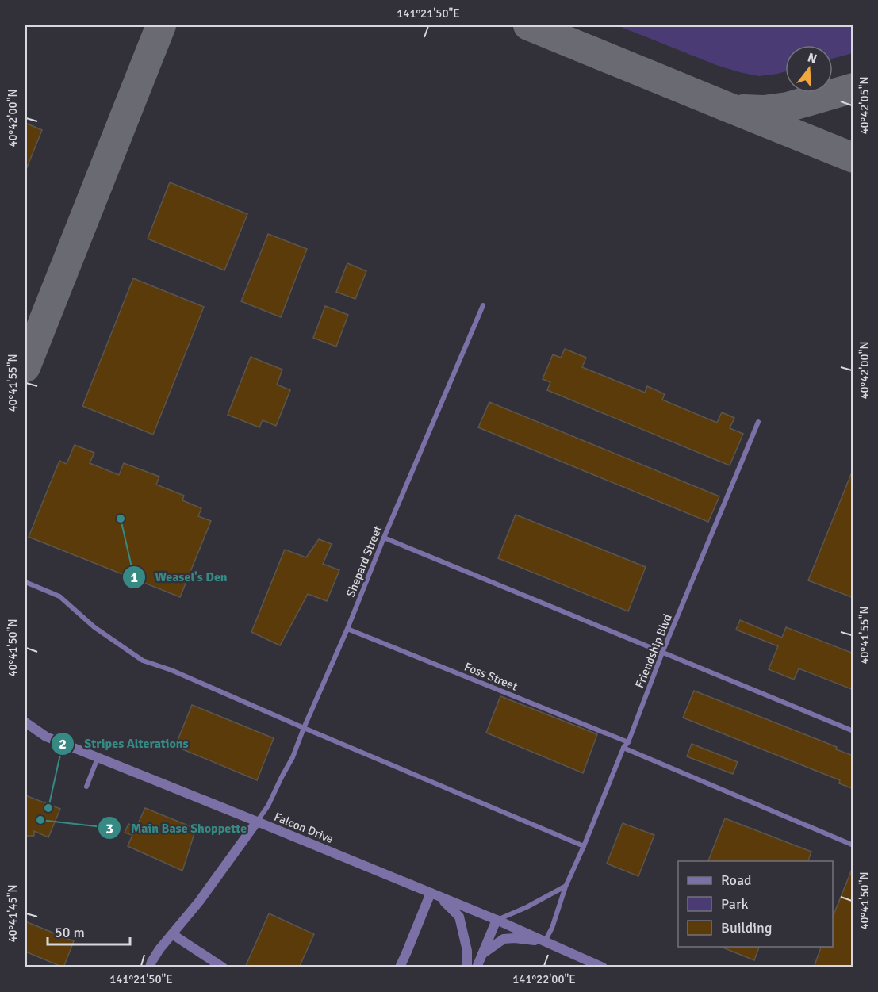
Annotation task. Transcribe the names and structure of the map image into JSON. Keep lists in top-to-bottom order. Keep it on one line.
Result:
{"streets":{"street":["Falcon Drive"],"lane":["Shepard Street","Friendship Blvd","Foss Street"]},"crossings":[["Shepard Street","Foss Street"],["Shepard Street","Falcon Drive"],["Friendship Blvd","Foss Street"],["Friendship Blvd","Falcon Drive"]],"places":["Weasel's Den","Stripes Alterations","Main Base Shoppette"],"legend":["Road","Park","Building"],"scale_bar":"50 m","north":"top","coordinates":["141°21'50\"E","40°42'05\"N","40°42'00\"N","40°41'55\"N","40°41'50\"N","40°41'45\"N","141°22'00\"E"]}
